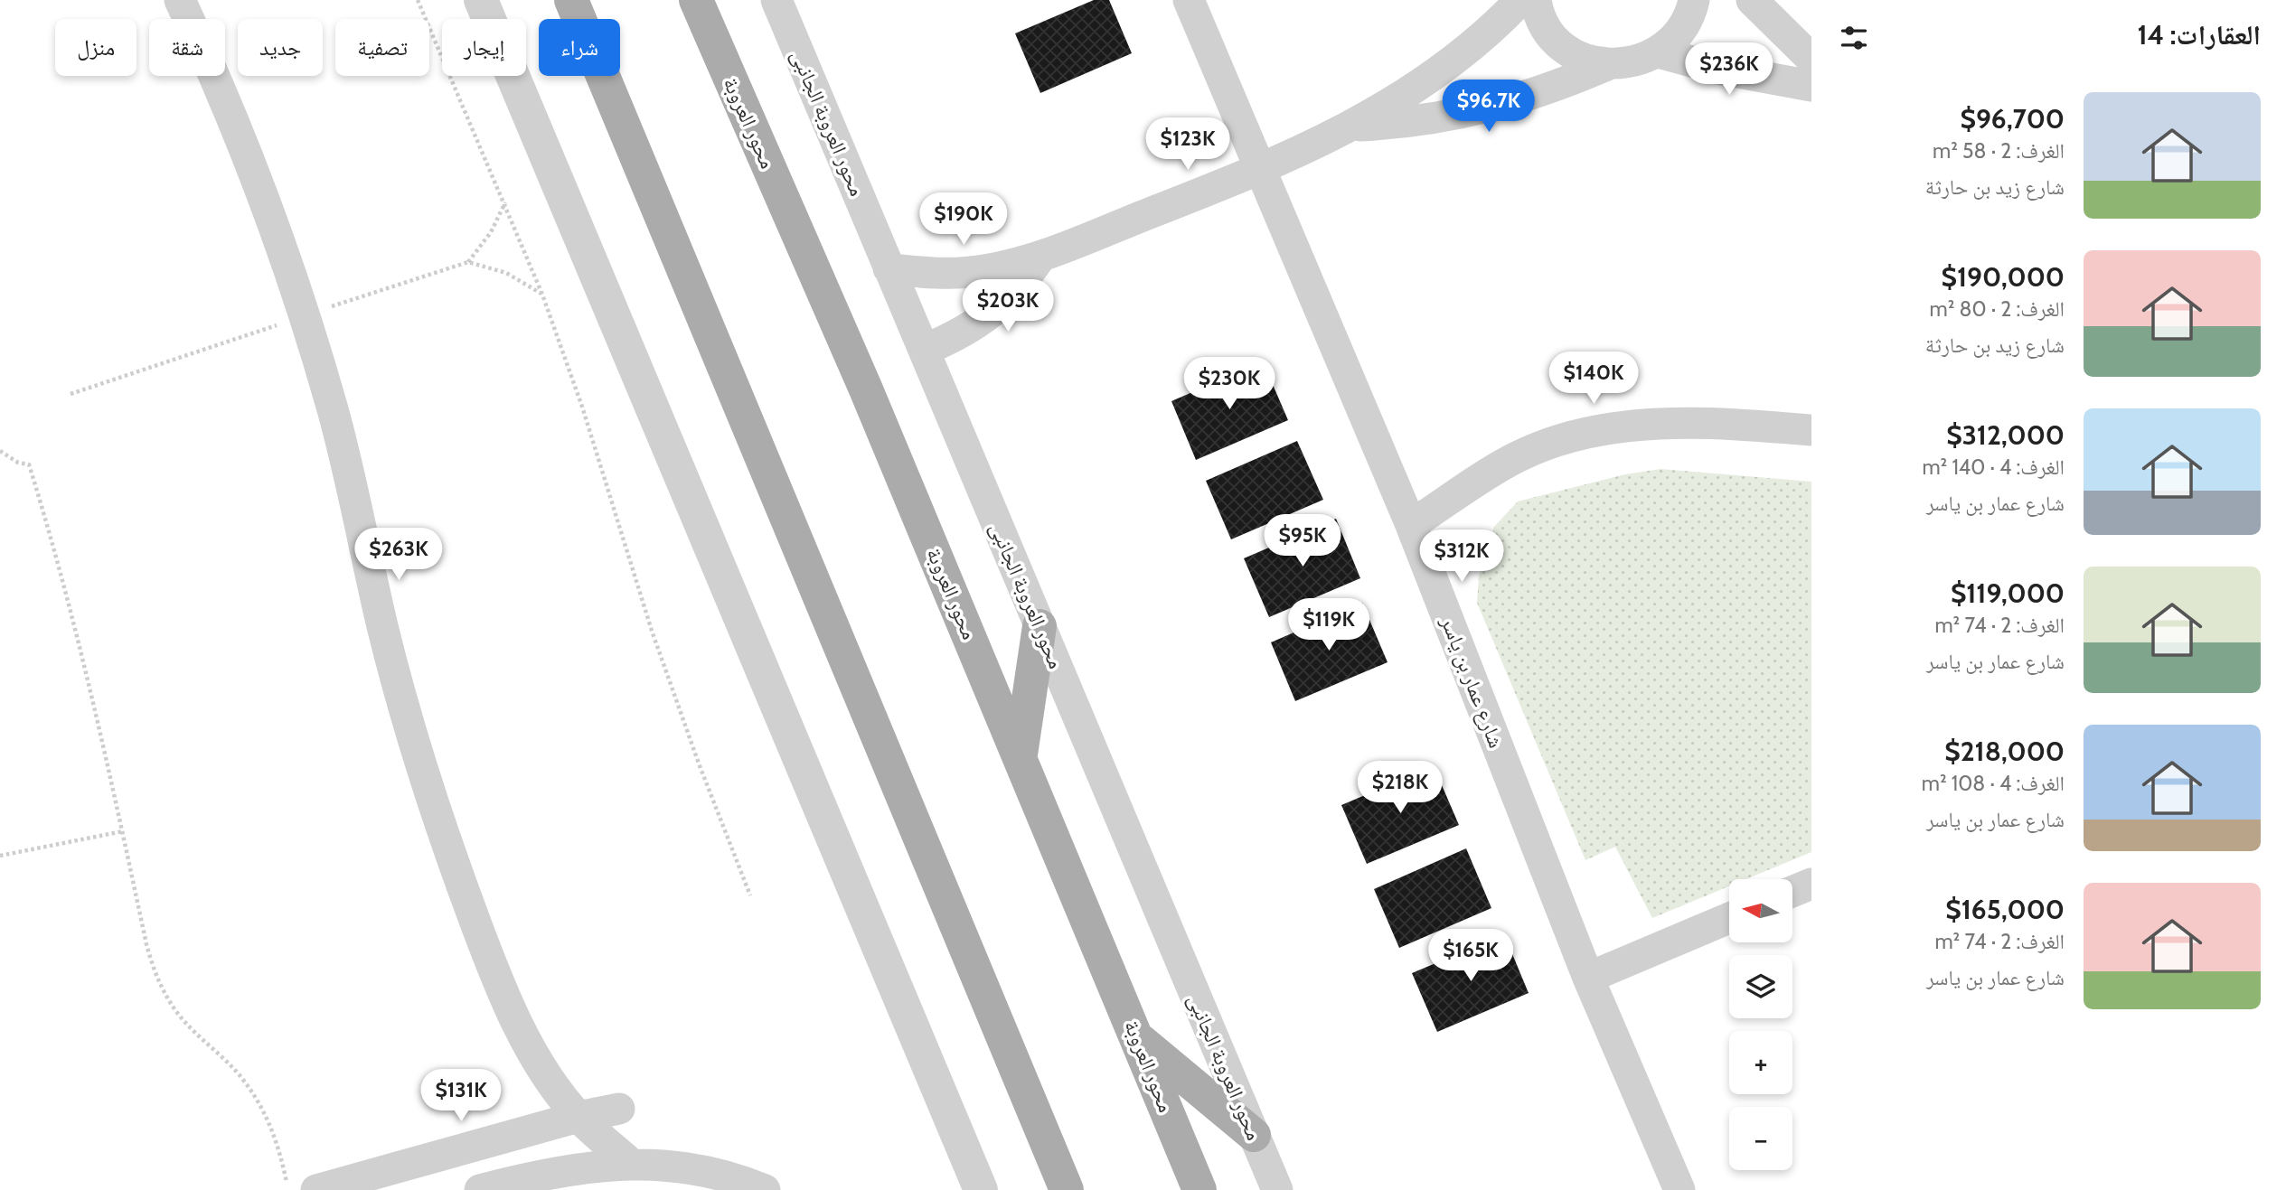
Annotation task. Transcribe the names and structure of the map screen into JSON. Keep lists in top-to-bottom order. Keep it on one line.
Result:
{"streets":{"main road":["محور العروبة"],"street":["محور العروبة الجانبى","شارع عمار بن ياسر"]},"north":"left","page":{"heading":"العقارات: 14","chip":["شراء","إيجار","تصفية","جديد","شقة","منزل"],"price":["$236K","$96.7K","$123K","$190K","$203K","$140K","$230K","$95K","$263K","$312K","$119K","$218K","$165K","$131K"],"list":[{"name":"$96,700","note":"الغرف: 2 · 58 m² · شارع زيد بن حارثة"},{"name":"$190,000","note":"الغرف: 2 · 80 m² · شارع زيد بن حارثة"},{"name":"$312,000","note":"الغرف: 4 · 140 m² · شارع عمار بن ياسر"},{"name":"$119,000","note":"الغرف: 2 · 74 m² · شارع عمار بن ياسر"},{"name":"$218,000","note":"الغرف: 4 · 108 m² · شارع عمار بن ياسر"},{"name":"$165,000","note":"الغرف: 2 · 74 m² · شارع عمار بن ياسر"}],"map_buttons":["+","−"]}}
